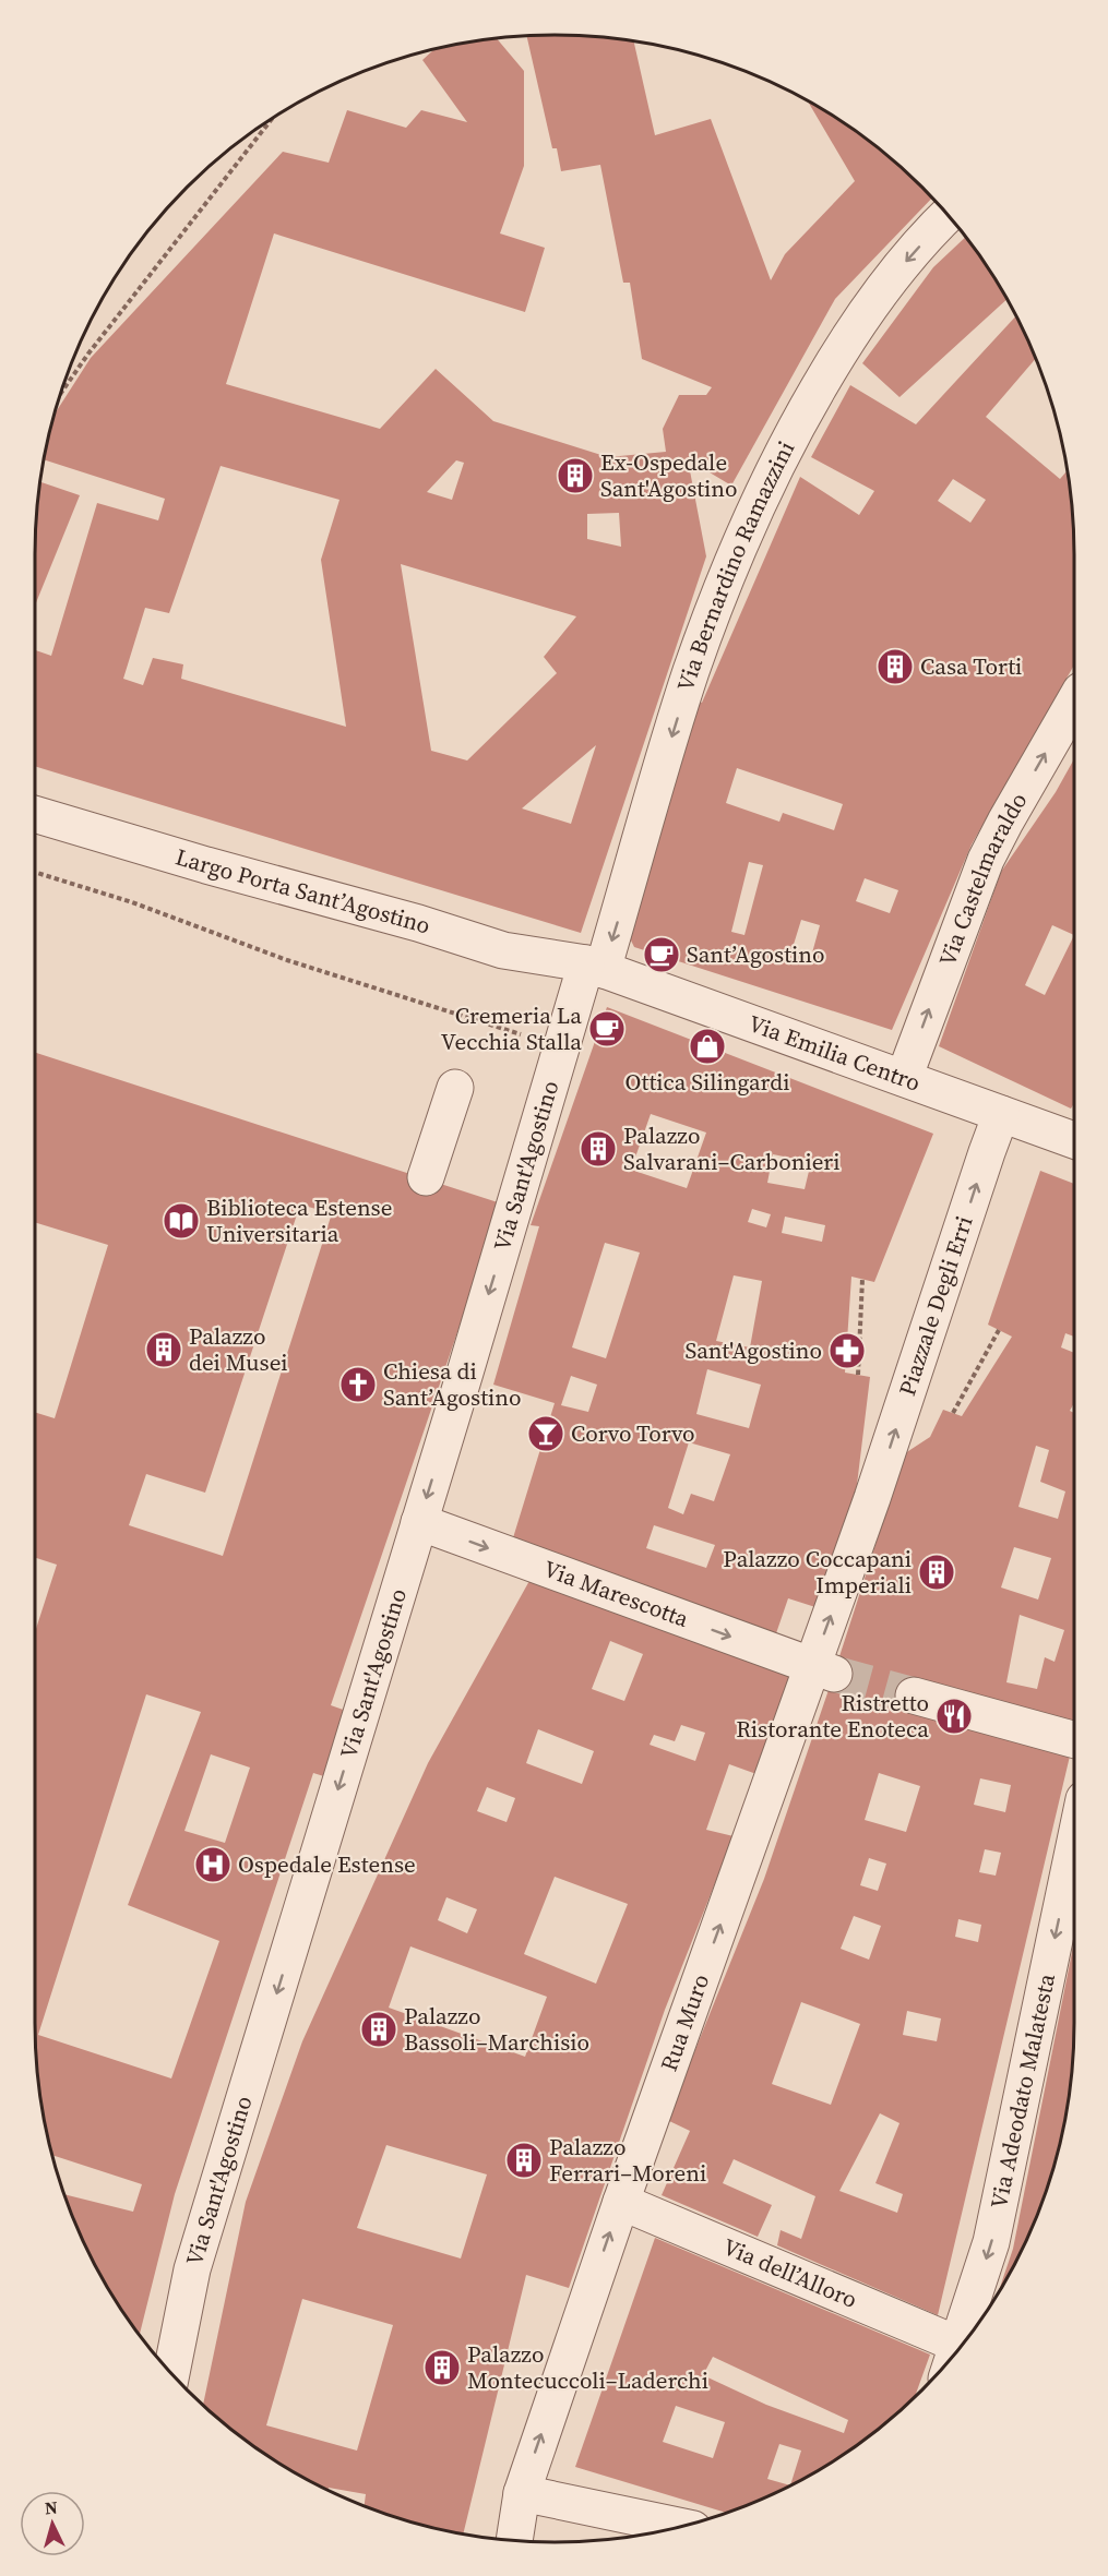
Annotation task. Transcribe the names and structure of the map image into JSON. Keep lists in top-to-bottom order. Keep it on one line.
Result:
{"streets":{"street":["Via Bernardino Ramazzini","Via Castelmaraldo","Largo Porta Sant’Agostino","Via Emilia Centro","Via Sant'Agostino","Piazzale Degli Erri","Via Marescotta","Rua Muro","Via Adeodato Malatesta","Via dell’Alloro"]},"crossings":[["Via Bernardino Ramazzini","Largo Porta Sant’Agostino"],["Via Bernardino Ramazzini","Via Emilia Centro"],["Via Bernardino Ramazzini","Via Sant'Agostino"],["Via Castelmaraldo","Via Emilia Centro"],["Largo Porta Sant’Agostino","Via Emilia Centro"],["Largo Porta Sant’Agostino","Via Sant'Agostino"],["Via Emilia Centro","Via Sant'Agostino"],["Via Emilia Centro","Piazzale Degli Erri"],["Via Sant'Agostino","Via Marescotta"],["Piazzale Degli Erri","Rua Muro"],["Via Marescotta","Rua Muro"],["Rua Muro","Via dell’Alloro"],["Via Adeodato Malatesta","Via dell’Alloro"]],"one_way":["Via Bernardino Ramazzini","Via Castelmaraldo","Via Sant'Agostino","Piazzale Degli Erri","Via Marescotta","Rua Muro","Via Adeodato Malatesta"],"places":{"building":["Ex-Ospedale Sant'Agostino","Casa Torti","Palazzo Salvarani–Carbonieri","Palazzo dei Musei","Palazzo Coccapani Imperiali","Palazzo Bassoli–Marchisio","Palazzo Ferrari–Moreni","Palazzo Montecuccoli–Laderchi"],"cafe":["Sant’Agostino","Cremeria La Vecchia Stalla"],"shop":["Ottica Silingardi"],"library":["Biblioteca Estense Universitaria"],"pharmacy":["Sant'Agostino"],"church":["Chiesa di Sant’Agostino"],"bar":["Corvo Torvo"],"restaurant":["Ristretto Ristorante Enoteca"],"hospital":["Ospedale Estense"]},"north":"top"}
